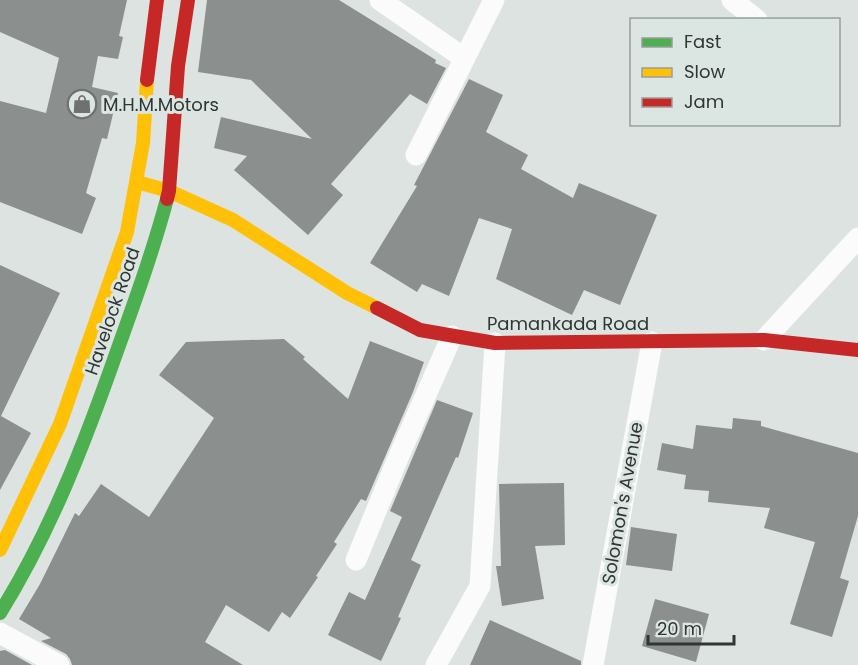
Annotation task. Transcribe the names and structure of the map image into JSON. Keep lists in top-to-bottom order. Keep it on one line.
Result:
{"streets":{"main road":["Havelock Road","Pamankada Road"],"street":["Solomon's Avenue"]},"crossings":[["Havelock Road","Pamankada Road"],["Pamankada Road","Solomon's Avenue"]],"places":{"shop":["M.H.M.Motors"]},"legend":["Fast","Slow","Jam"],"scale_bar":"20 m"}
